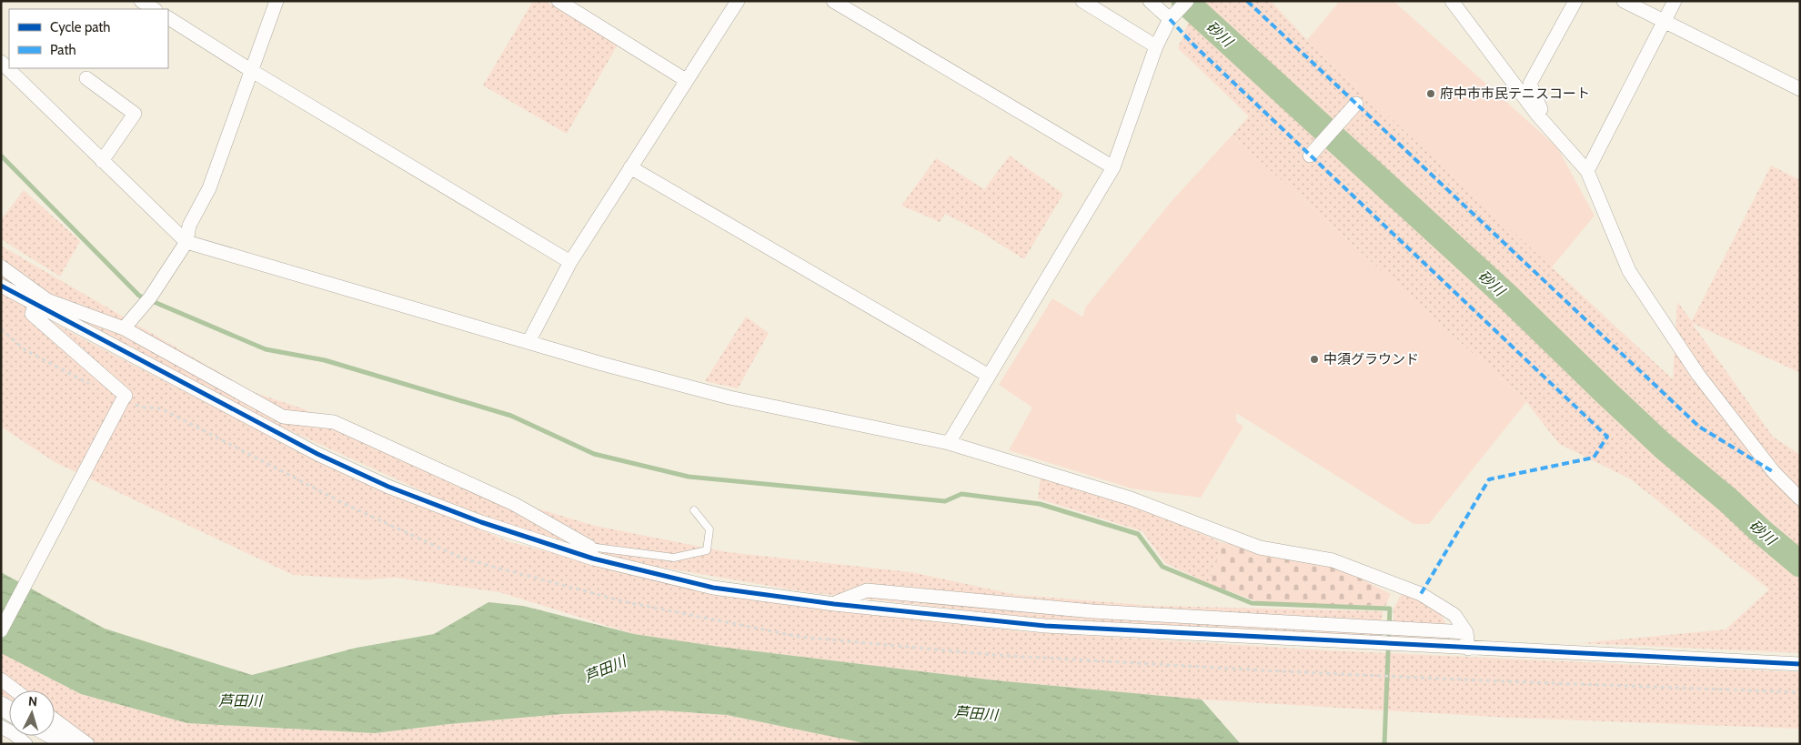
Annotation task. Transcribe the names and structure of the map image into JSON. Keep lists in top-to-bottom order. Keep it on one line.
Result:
{"water":["砂川","芦田川"],"places":["府中市市民テニスコート","中須グラウンド"],"legend":["Cycle path","Path"],"north":"top"}
